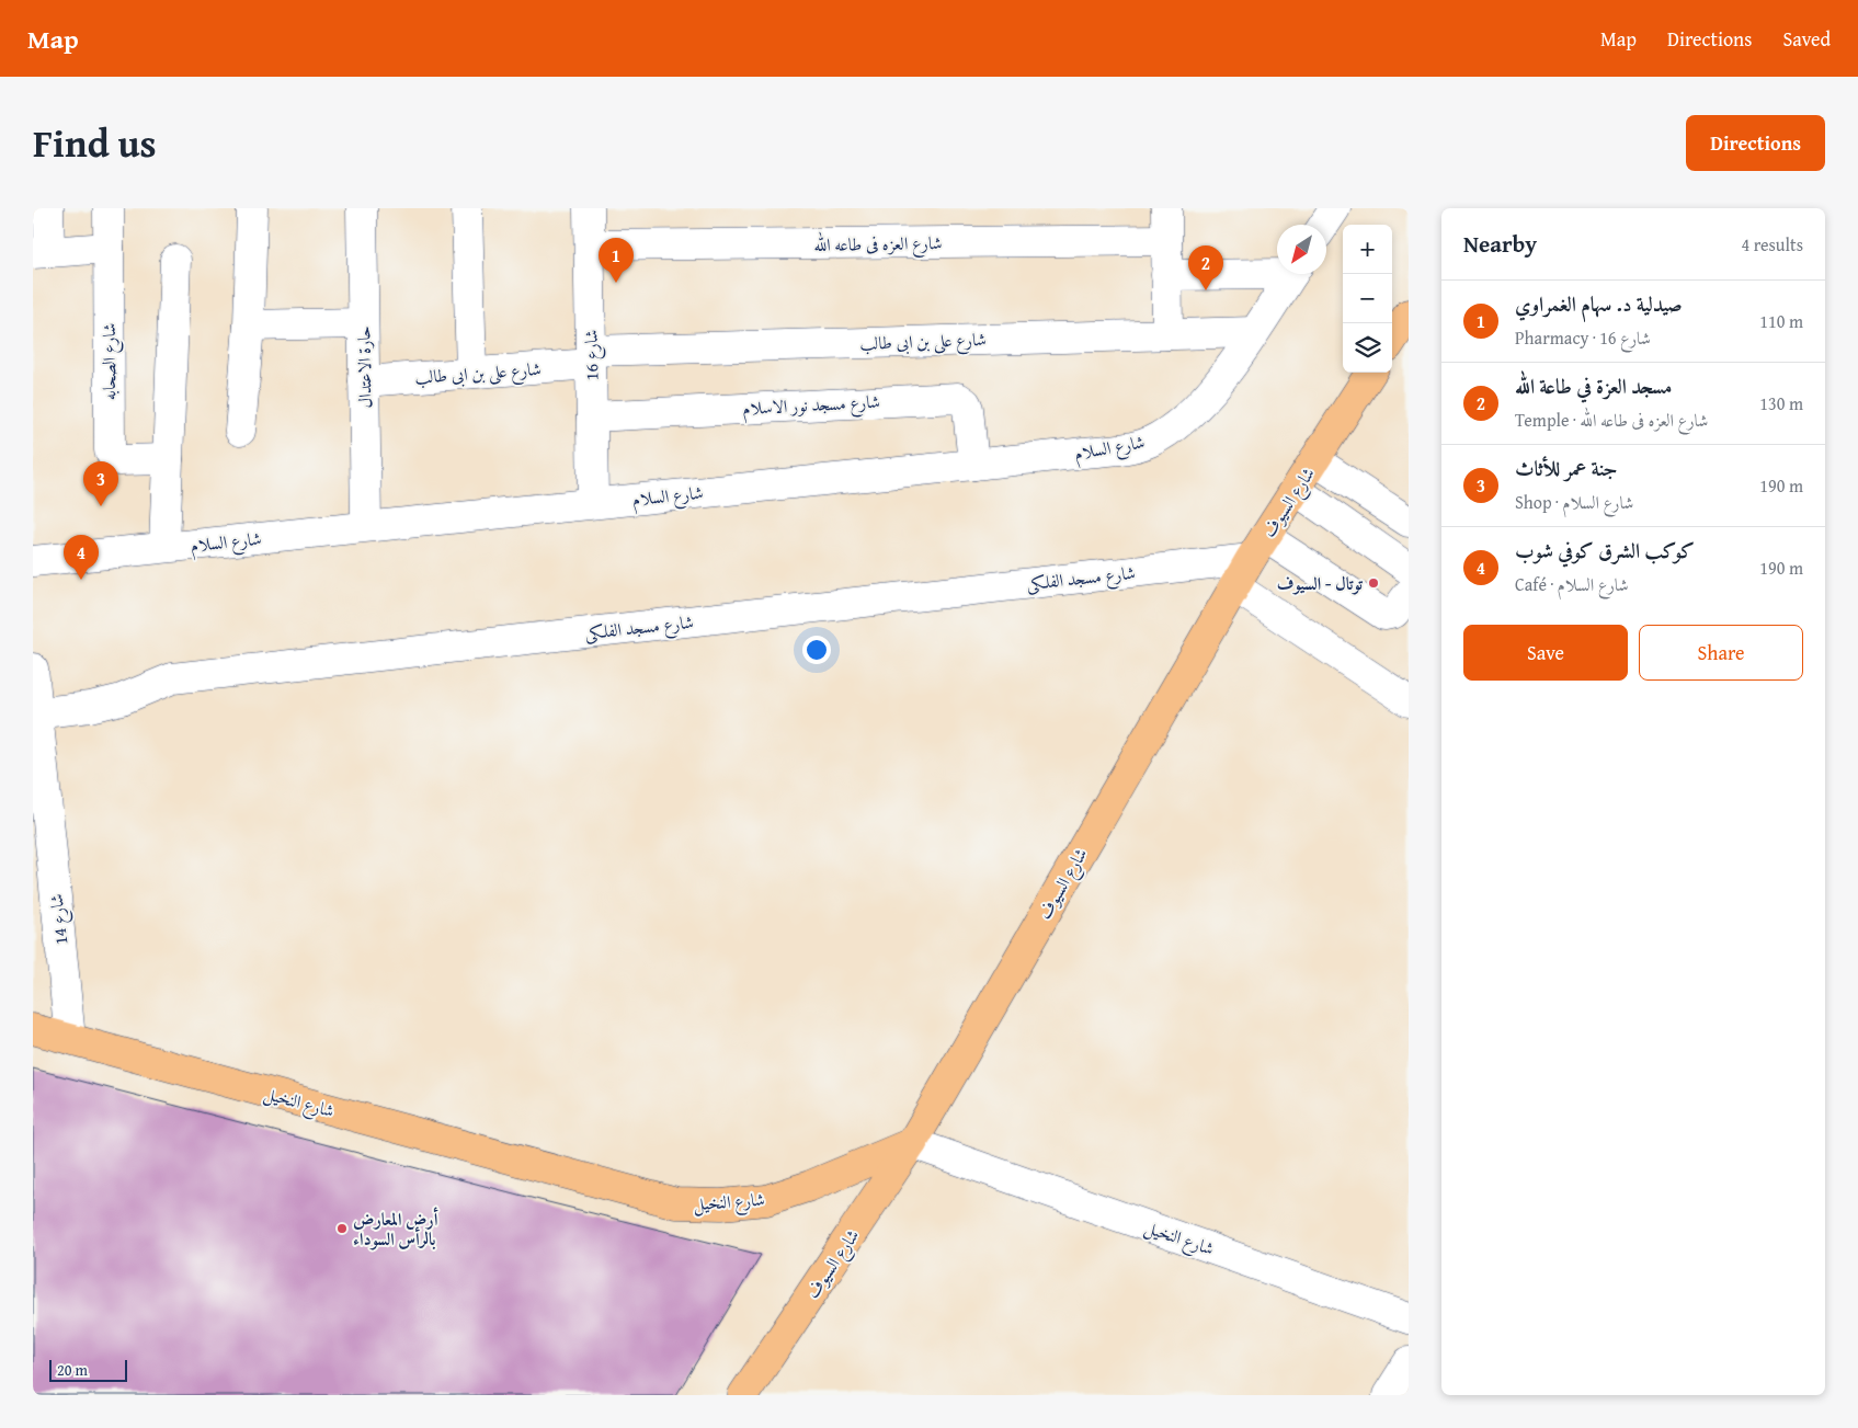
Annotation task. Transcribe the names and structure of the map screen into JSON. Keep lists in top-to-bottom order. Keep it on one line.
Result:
{"streets":{"main road":["شارع السيوف","شارع النخيل"],"street":["شارع العزه فى طاعه الله","شارع على بن ابى طالب","شارع 16","شارع الصحابه","حارة الاعتدال","شارع مسجد نور الاسلام","شارع السلام","شارع مسجد الفلكى","شارع 14"]},"crossings":[["شارع العزه فى طاعه الله","شارع 16"],["شارع على بن ابى طالب","شارع 16"],["شارع على بن ابى طالب","حارة الاعتدال"],["شارع على بن ابى طالب","شارع السلام"],["شارع 16","شارع مسجد نور الاسلام"],["شارع 16","شارع السلام"],["حارة الاعتدال","شارع السلام"],["شارع مسجد نور الاسلام","شارع السلام"],["شارع السيوف","شارع مسجد الفلكى"],["شارع السيوف","شارع النخيل"],["شارع مسجد الفلكى","شارع 14"],["شارع 14","شارع النخيل"]],"places":["توتال - السيوف","أرض المعارض بالرأس السوداء"],"scale_bar":"20 m","north":"bottom left","page":{"header":"Map","nav":["Map","Directions","Saved"],"title":"Find us","buttons":["Directions",["Save","Share"]],"heading":["Nearby","4 results"],"map_buttons":["+","−"],"pins":["1","2","3","4"],"list":[{"mark":"1","name":"صيدلية د. سهام الغمراوي","note":"Pharmacy · شارع 16","value":"110 m"},{"mark":"2","name":"مسجد العزة في طاعة الله","note":"Temple · شارع العزه فى طاعه الله","value":"130 m"},{"mark":"3","name":"جنة عمر للأثاث","note":"Shop · شارع السلام","value":"190 m"},{"mark":"4","name":"كوكب الشرق كوفي شوب","note":"Café · شارع السلام","value":"190 m"}],"scale":"20 m"}}
